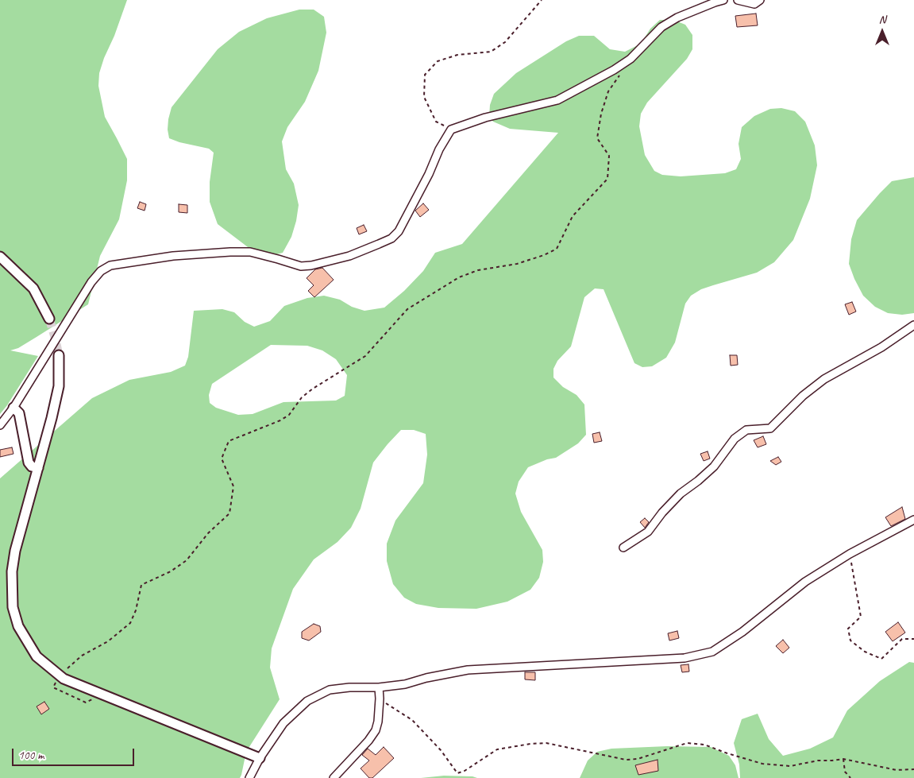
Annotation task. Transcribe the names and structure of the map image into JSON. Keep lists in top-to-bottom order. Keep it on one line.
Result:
{"scale_bar":"100 m","north":"top"}
